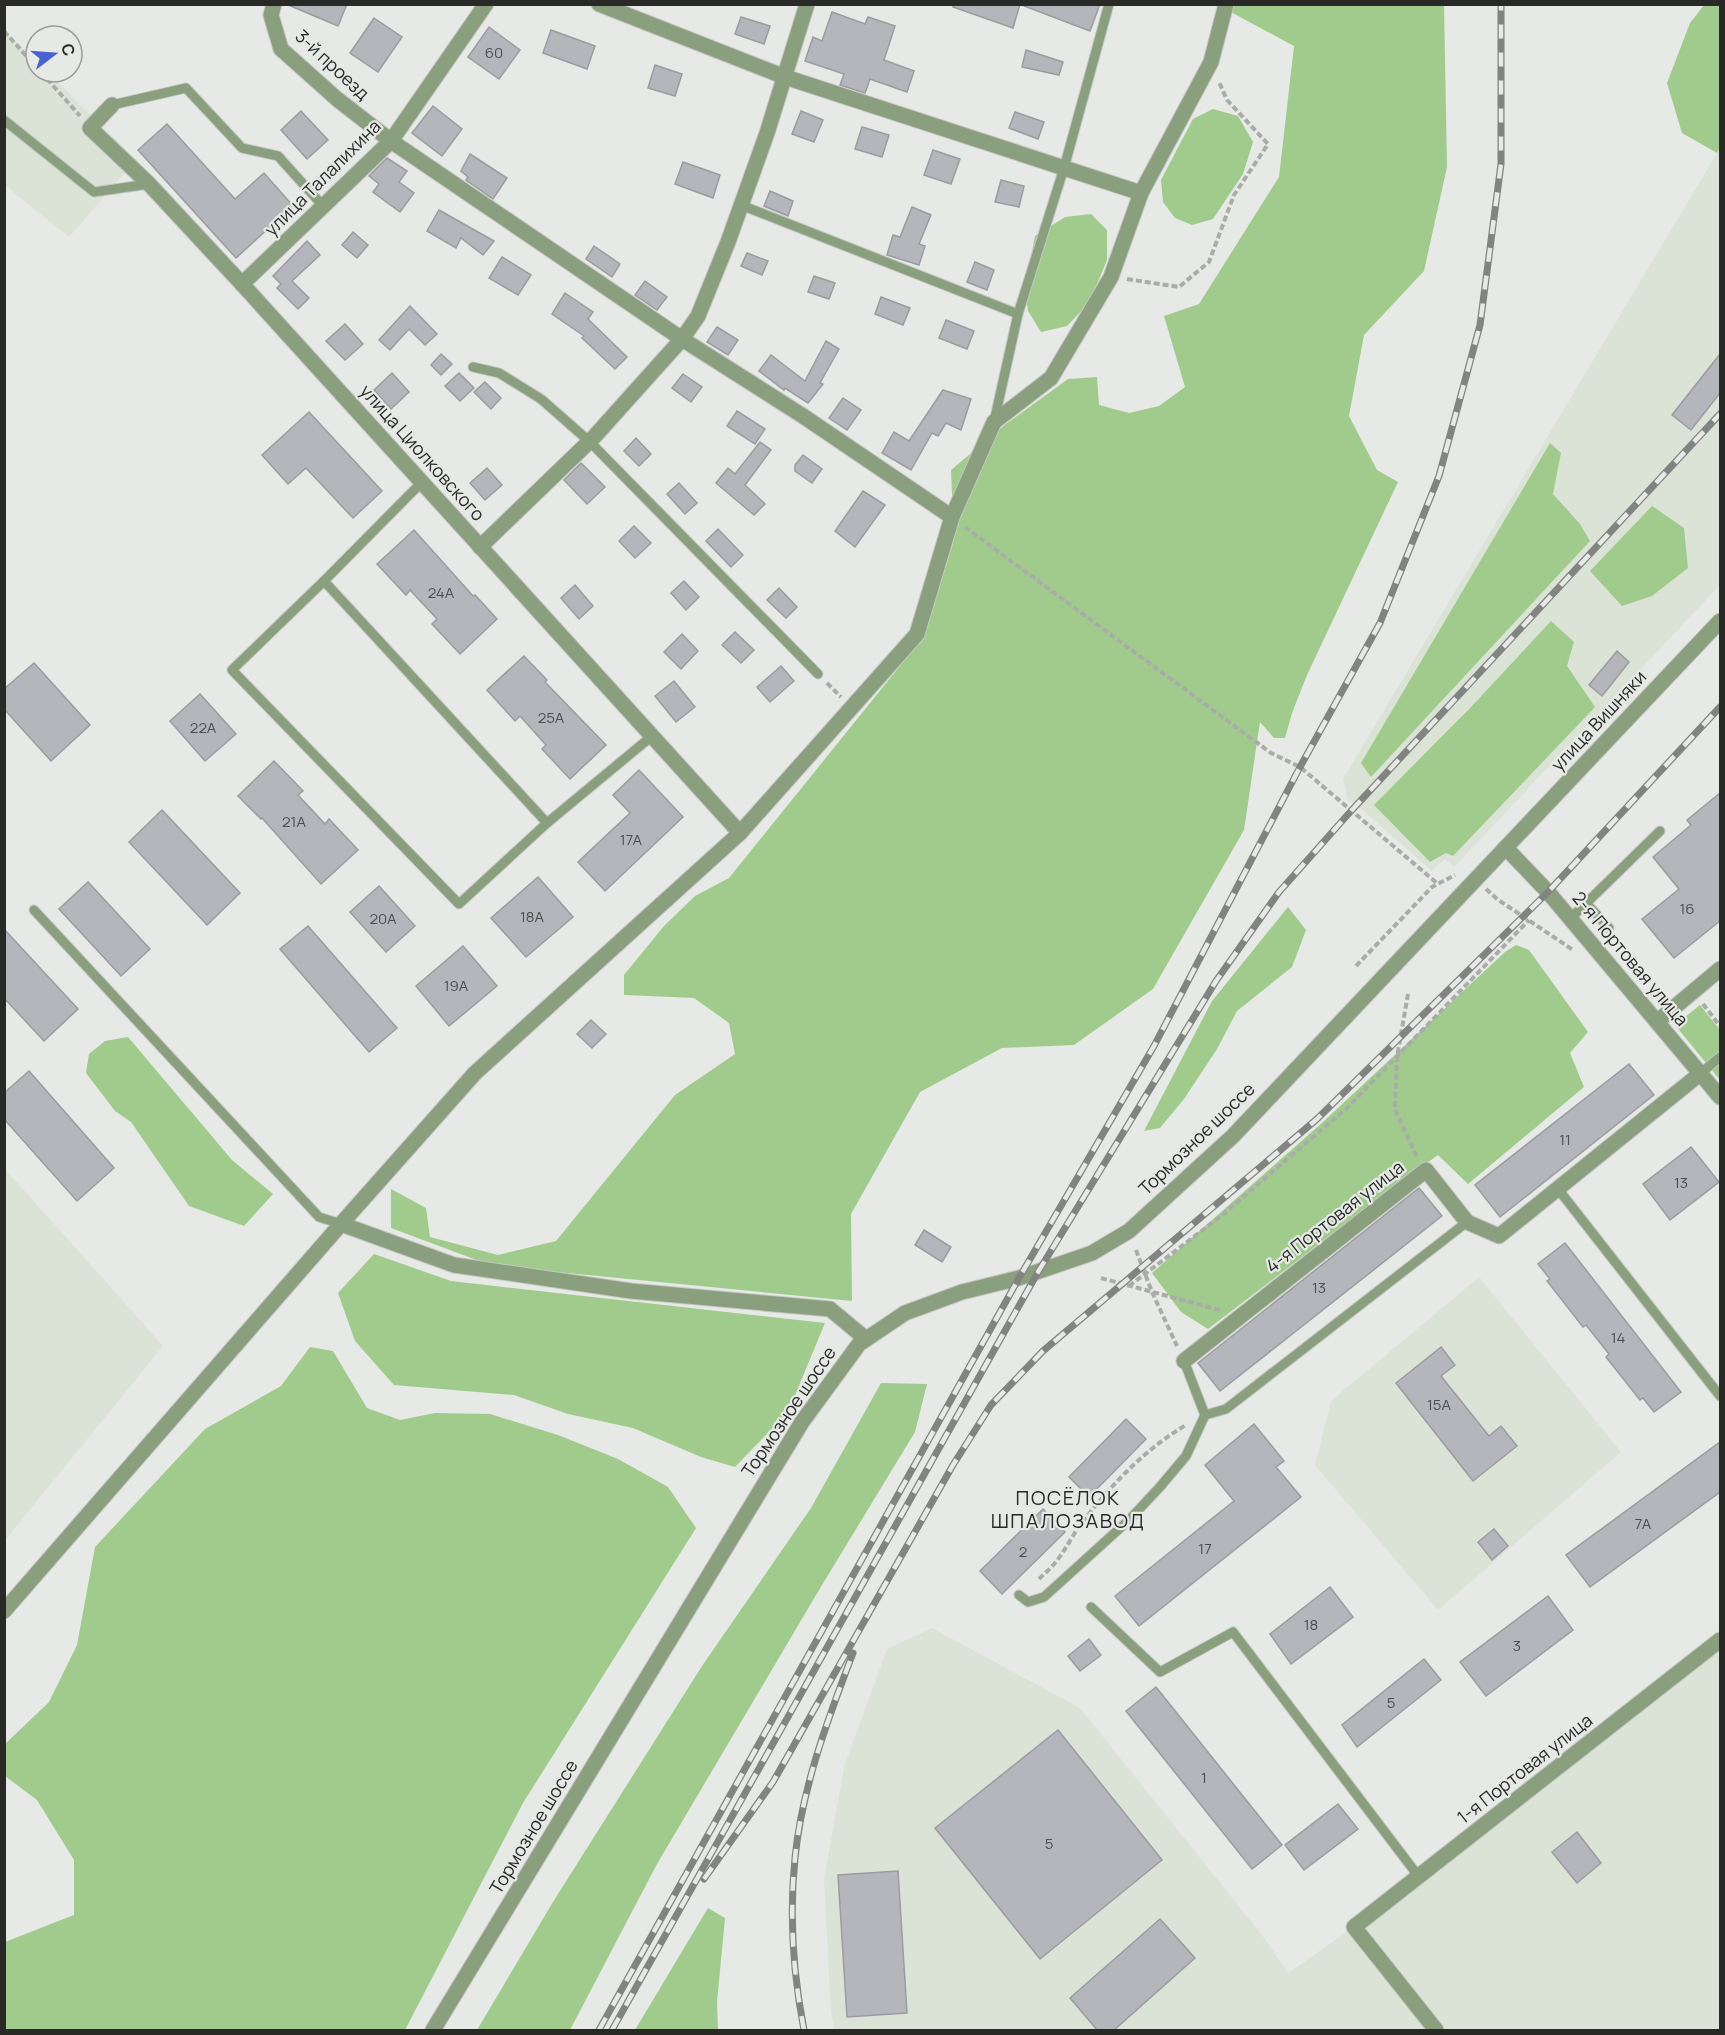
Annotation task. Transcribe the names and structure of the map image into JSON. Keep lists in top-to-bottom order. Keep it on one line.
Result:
{"streets":{"street":["3-й проезд","улица Талалихина","улица Циолковского","улица Вишняки","2-я Портовая улица","Тормозное шоссе","4-я Портовая улица","1-я Портовая улица"]},"crossings":[["3-й проезд","улица Талалихина"],["улица Талалихина","улица Циолковского"],["улица Вишняки","2-я Портовая улица"],["улица Вишняки","Тормозное шоссе"],["2-я Портовая улица","Тормозное шоссе"],["2-я Портовая улица","4-я Портовая улица"]],"districts":["ПОСЁЛОК ШПАЛОЗАВОД"],"house_numbers":["60","24А","25А","22А","21А","17А","16","18А","20А","19А","11","13","13","14","15А","7А","17","2","18","3","5","1","5"],"north":"right"}
